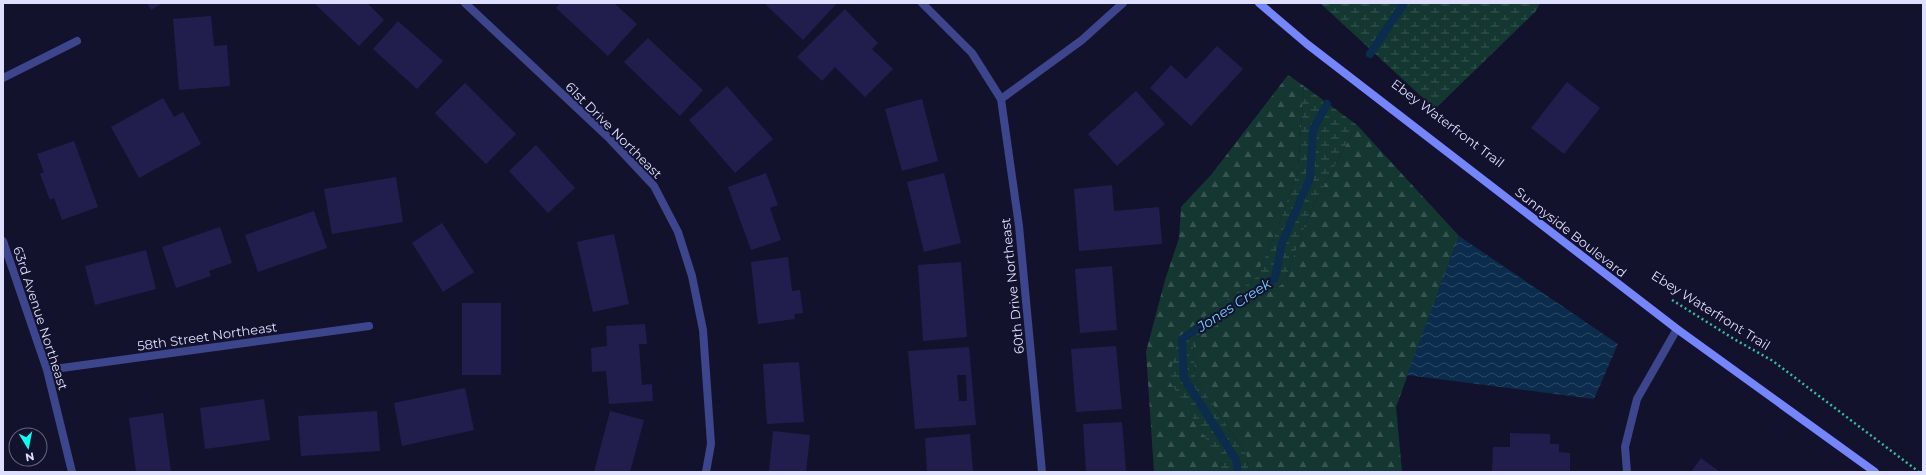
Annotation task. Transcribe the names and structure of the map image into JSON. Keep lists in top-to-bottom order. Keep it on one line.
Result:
{"streets":{"street":["61st Drive Northeast","Sunnyside Boulevard","60th Drive Northeast","63rd Avenue Northeast","58th Street Northeast"],"path":["Ebey Waterfront Trail"]},"crossings":[["63rd Avenue Northeast","58th Street Northeast"]],"water":["Jones Creek"],"north":"bottom"}
